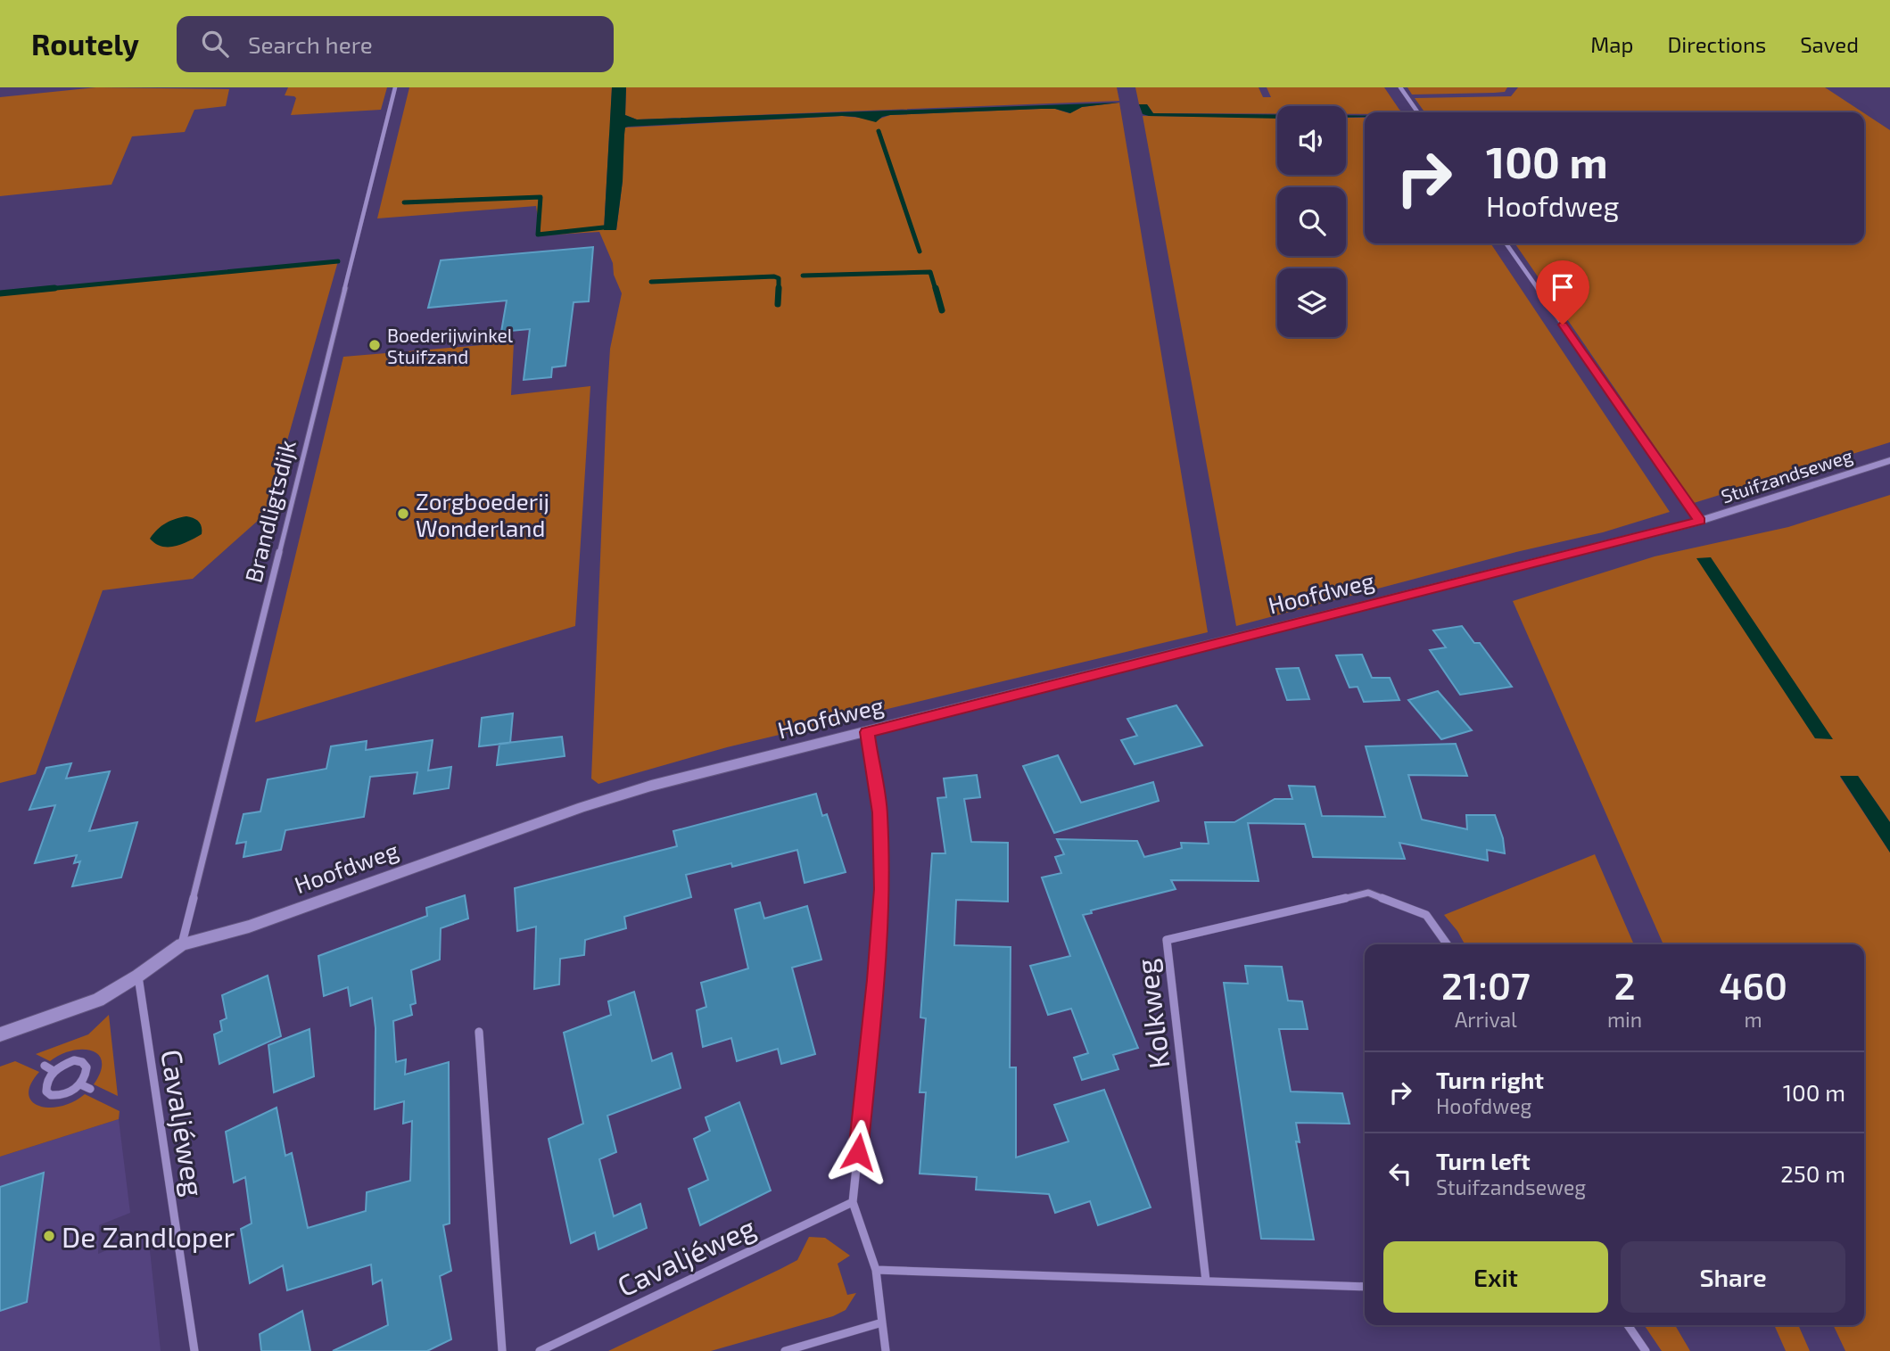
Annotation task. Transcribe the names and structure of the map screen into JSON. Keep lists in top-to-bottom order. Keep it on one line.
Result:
{"streets":{"street":["Stuifzandseweg","Brandligtsdijk","Hoofdweg","Kolkweg","Cavaljéweg"]},"crossings":[["Stuifzandseweg","Hoofdweg"],["Brandligtsdijk","Hoofdweg"],["Hoofdweg","Cavaljéweg"]],"places":["Boederijwinkel Stuifzand","Zorgboederij Wonderland","De Zandloper"],"page":{"header":"Routely","search":"Search here","nav":["Map","Directions","Saved"],"turn":["100 m","Hoofdweg"],"eta":["21:07","Arrival","2","min","460","m"],"list":[{"name":"Turn right","note":"Hoofdweg","value":"100 m"},{"name":"Turn left","note":"Stuifzandseweg","value":"250 m"}],"buttons":["Exit","Share"]}}
